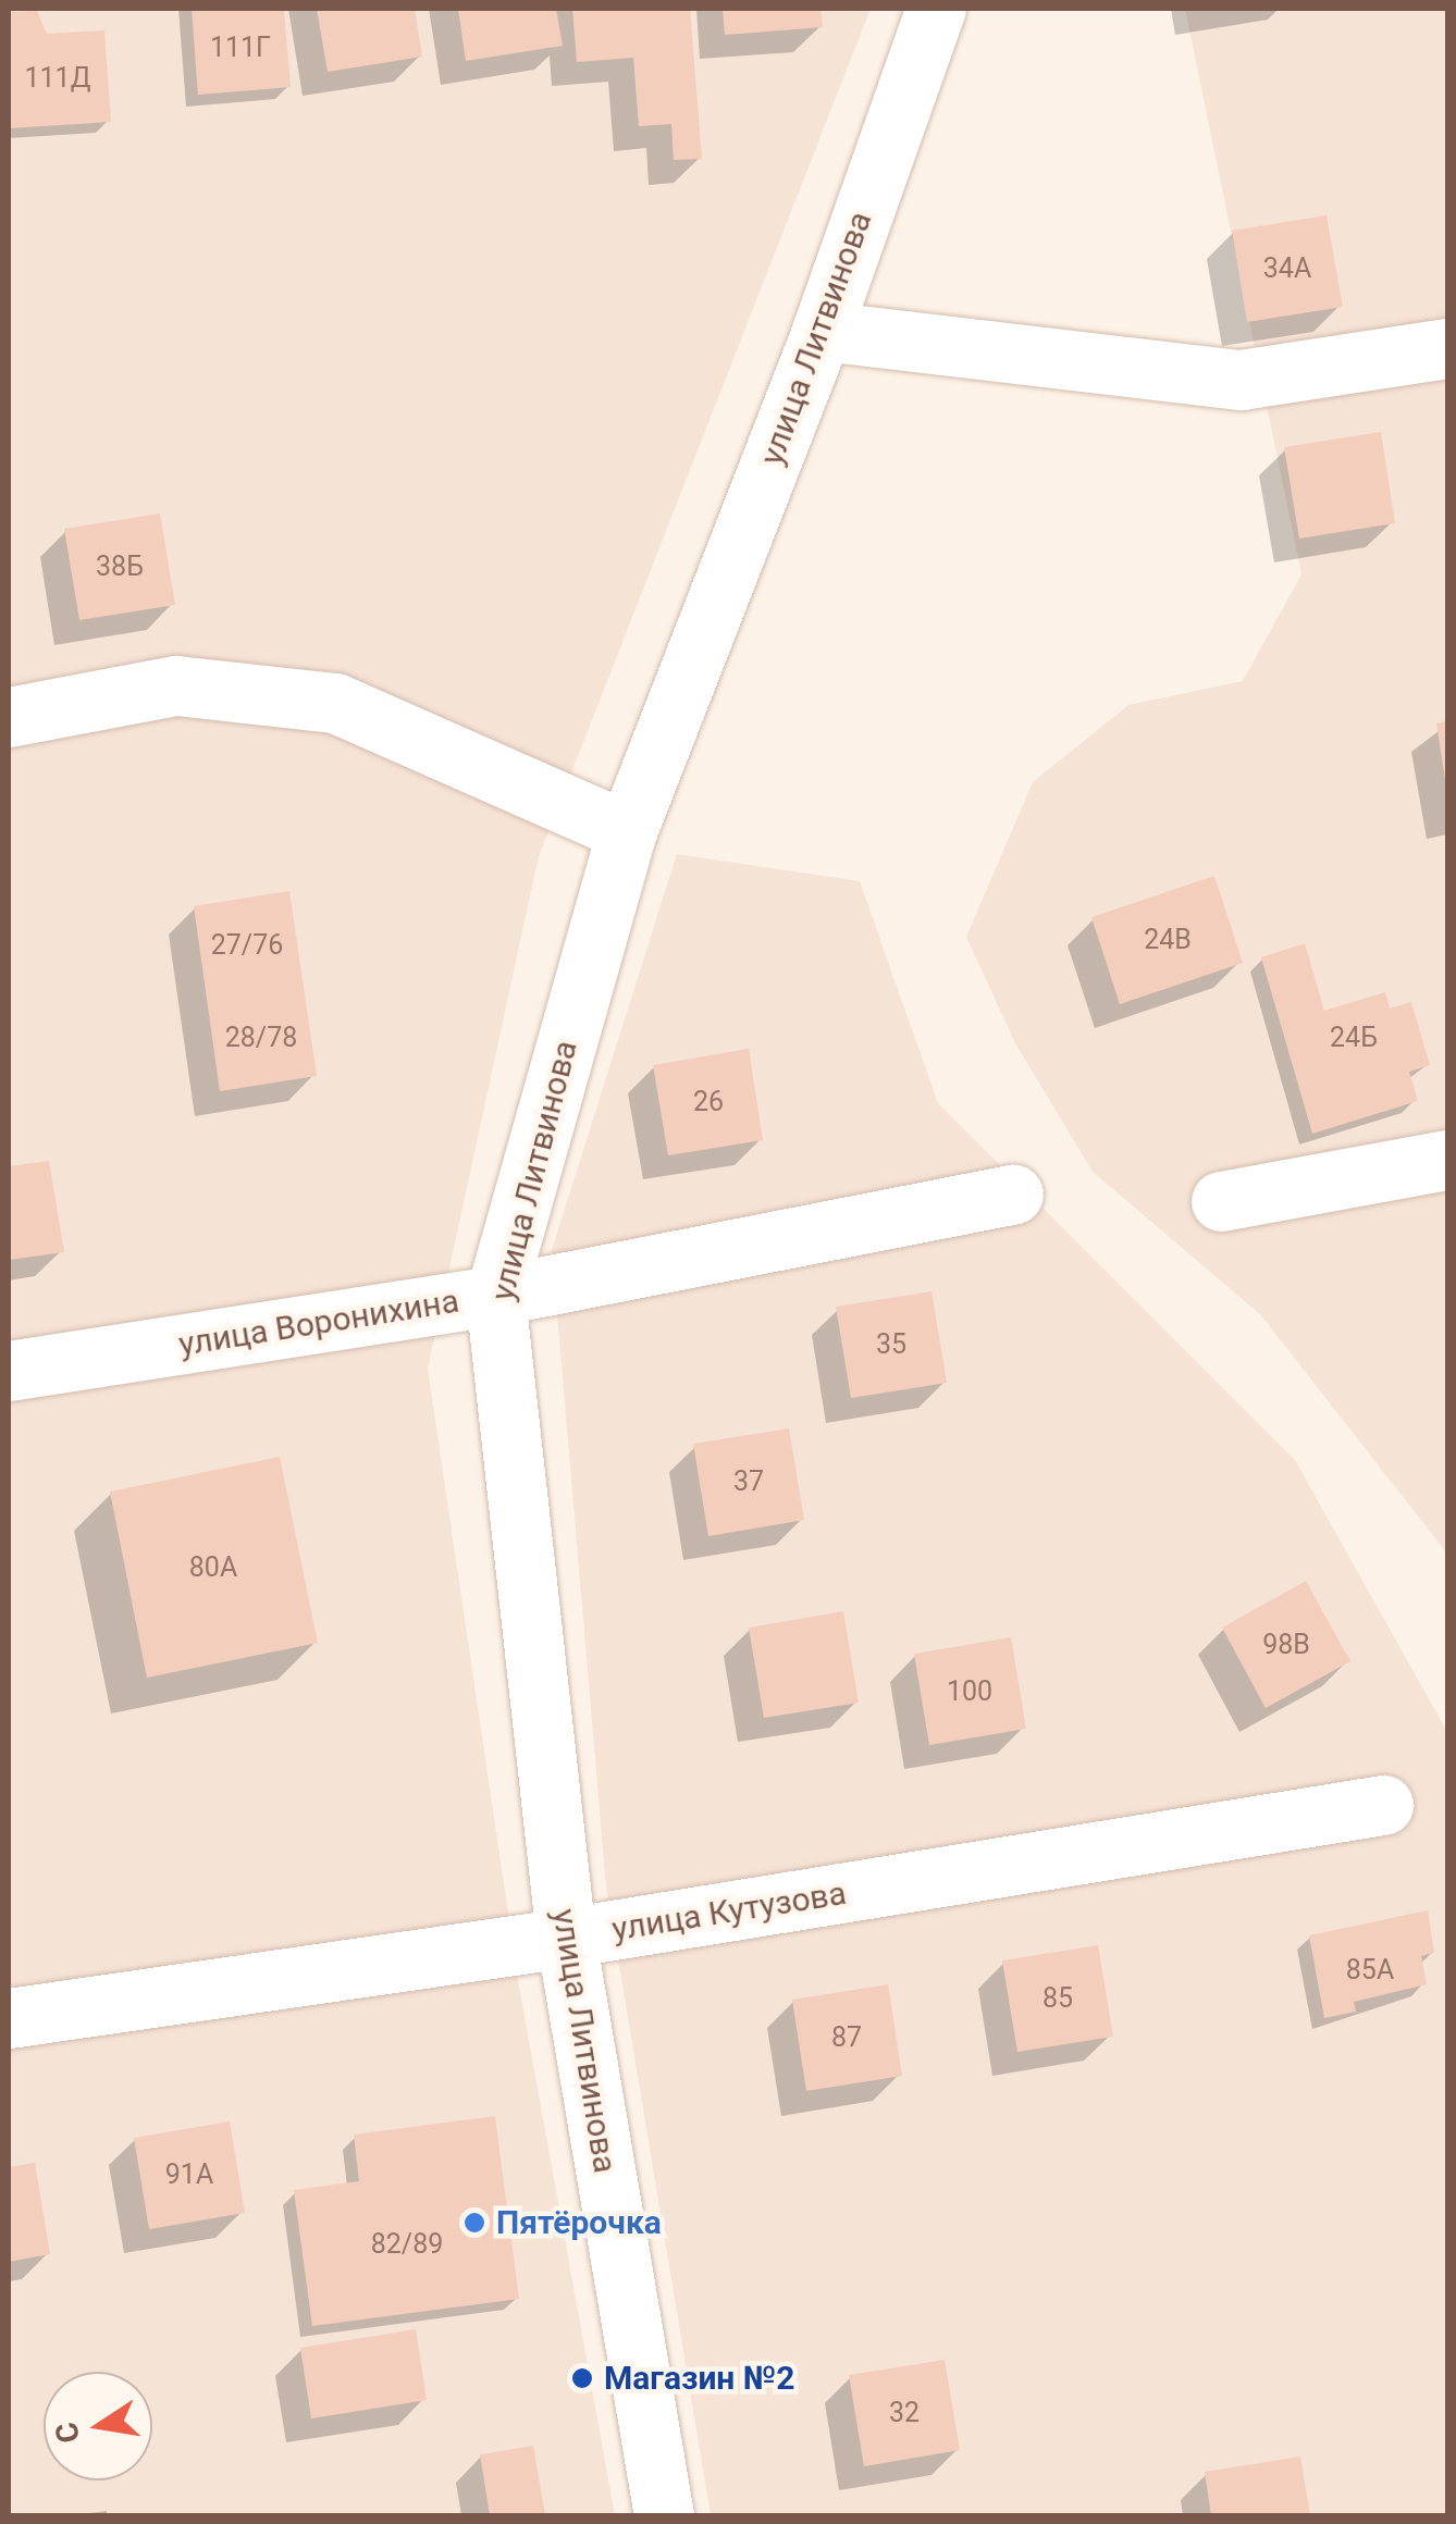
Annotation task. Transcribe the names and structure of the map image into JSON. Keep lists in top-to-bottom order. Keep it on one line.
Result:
{"streets":{"street":["улица Литвинова","улица Воронихина","улица Кутузова"]},"crossings":[["улица Литвинова","улица Воронихина"],["улица Литвинова","улица Кутузова"]],"places":["Пятёрочка","Магазин №2"],"house_numbers":["111Г","111Д","34А","38Б","24В","27/76","28/78","24Б","26","35","37","80А","98В","100","85А","85","87","91А","82/89","32"],"north":"left"}
